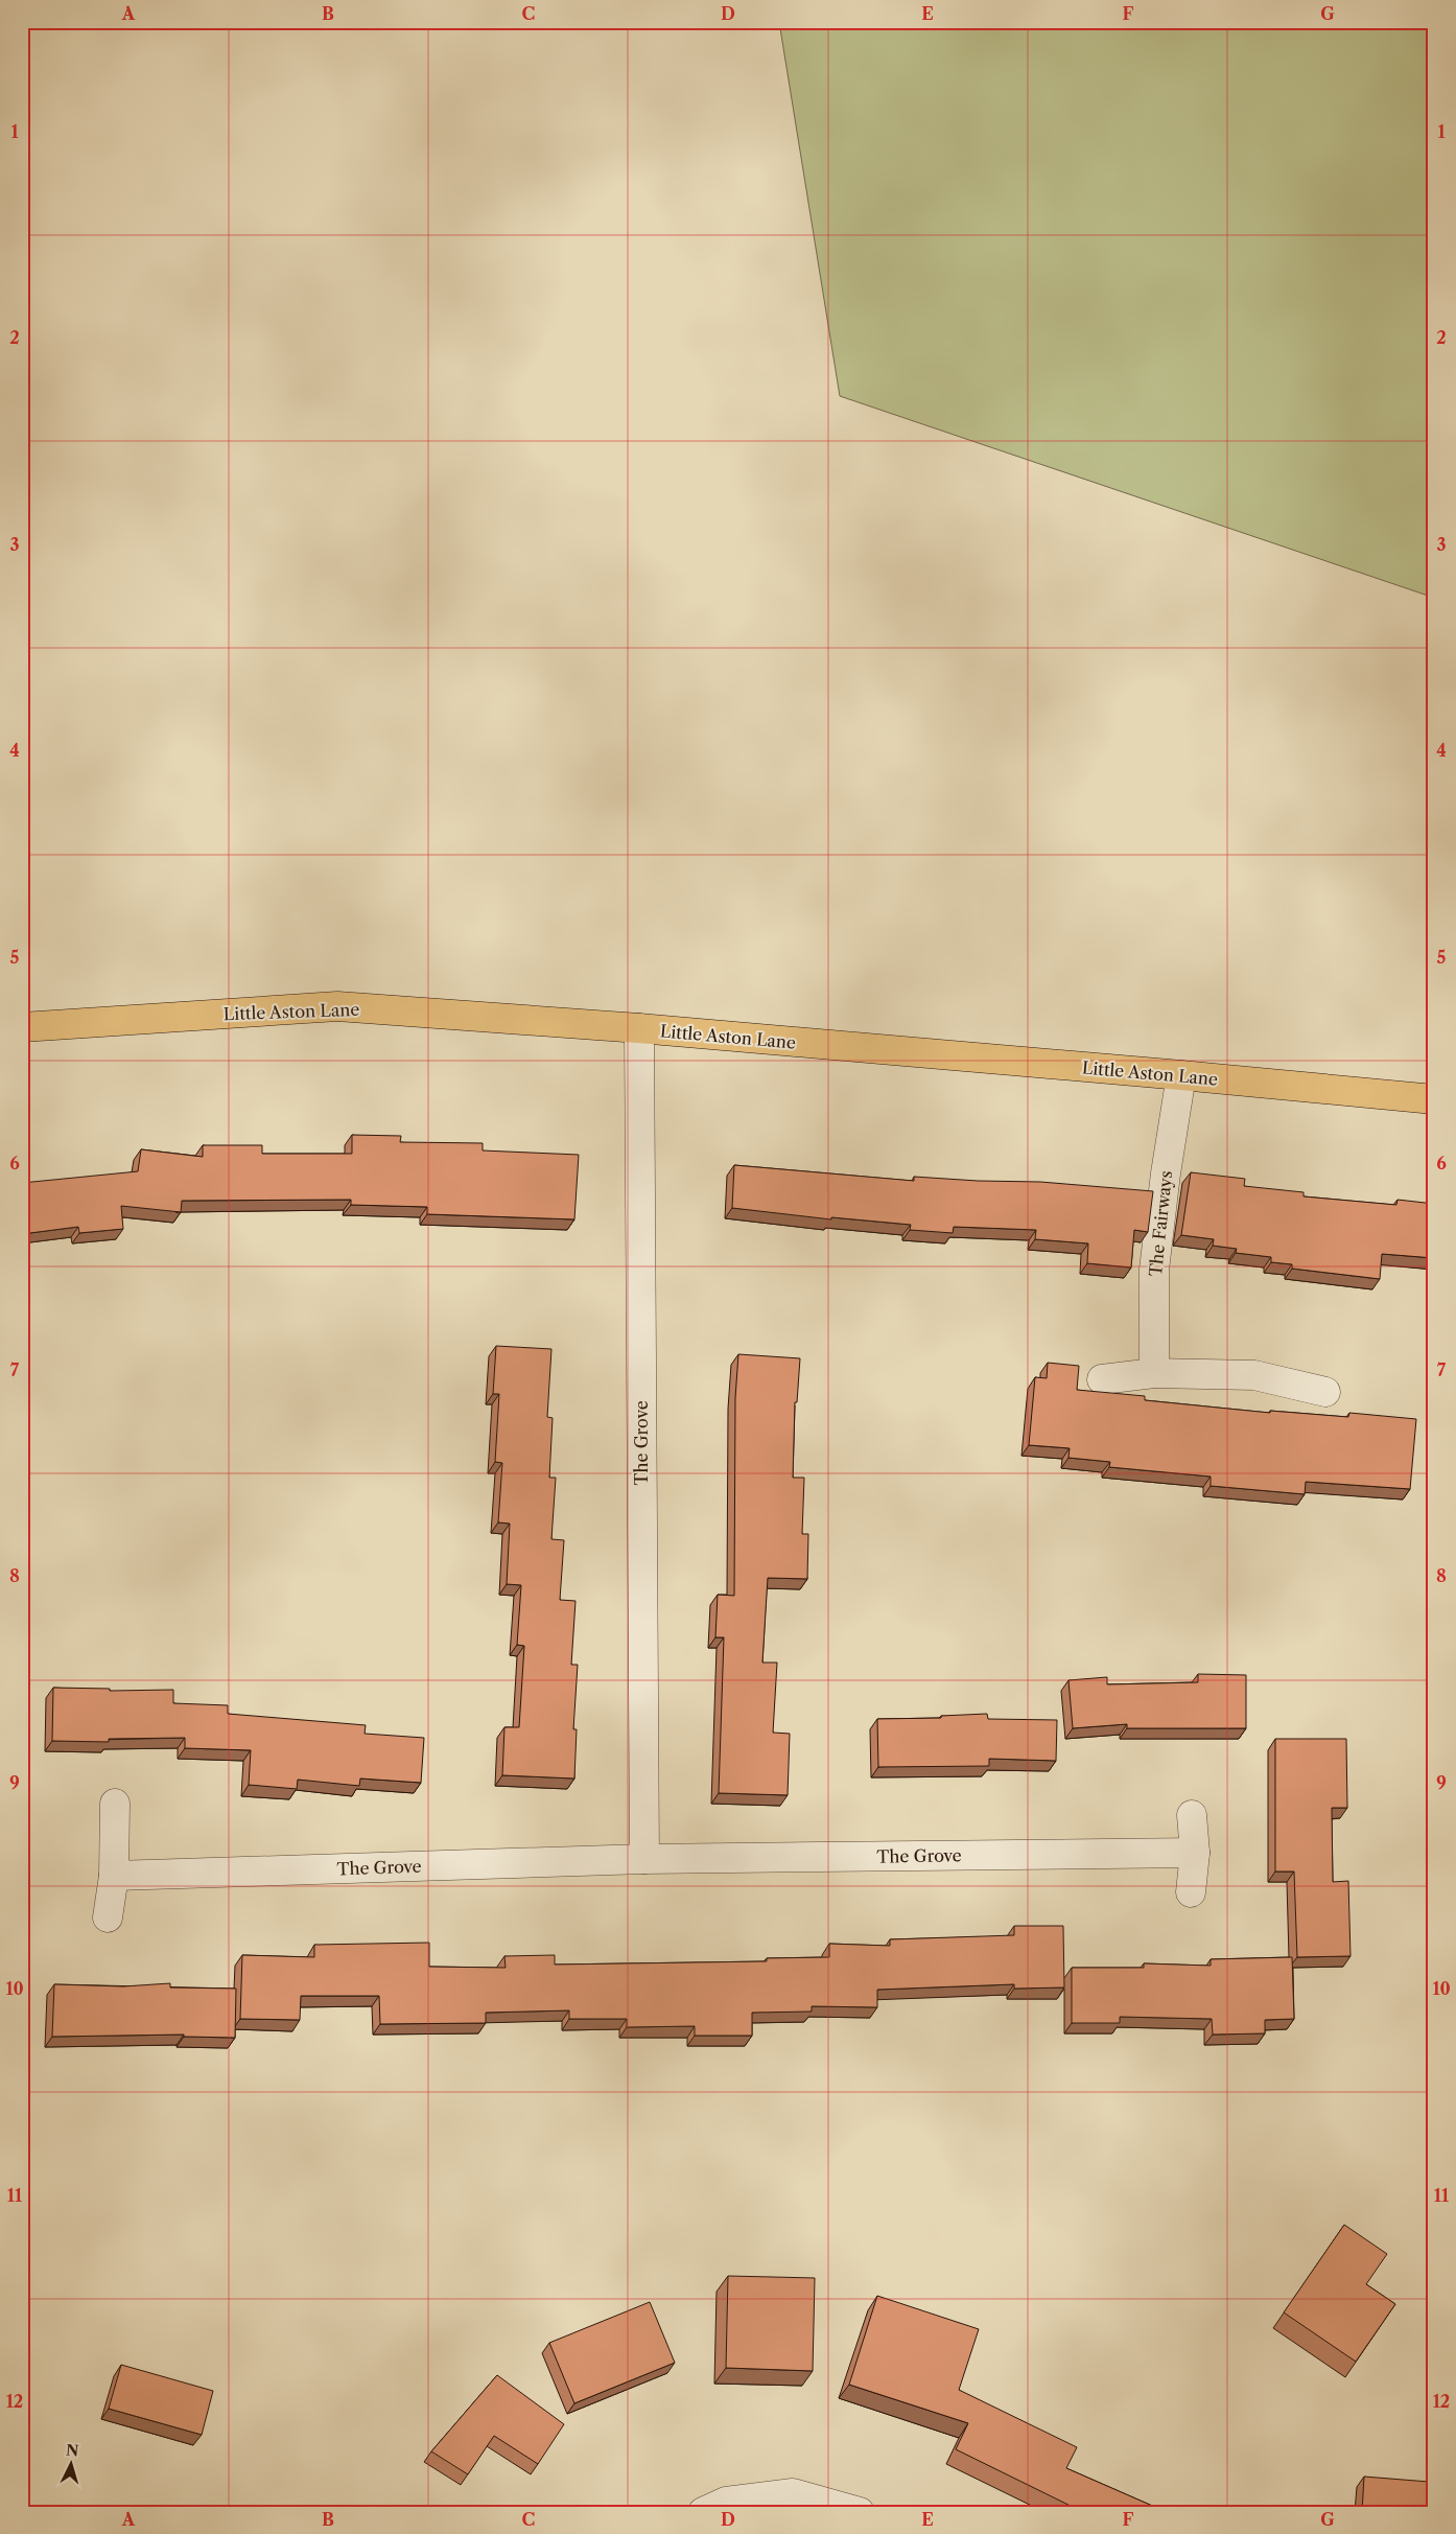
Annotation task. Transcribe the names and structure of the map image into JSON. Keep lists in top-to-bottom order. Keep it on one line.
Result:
{"streets":{"main road":["Little Aston Lane"],"street":["The Fairways","The Grove"]},"crossings":[["Little Aston Lane","The Fairways"],["Little Aston Lane","The Grove"]],"north":"top","grid":{"columns":["A","B","C","D","E","F","G"],"rows":["1","2","3","4","5","6","7","8","9","10","11","12"]}}
